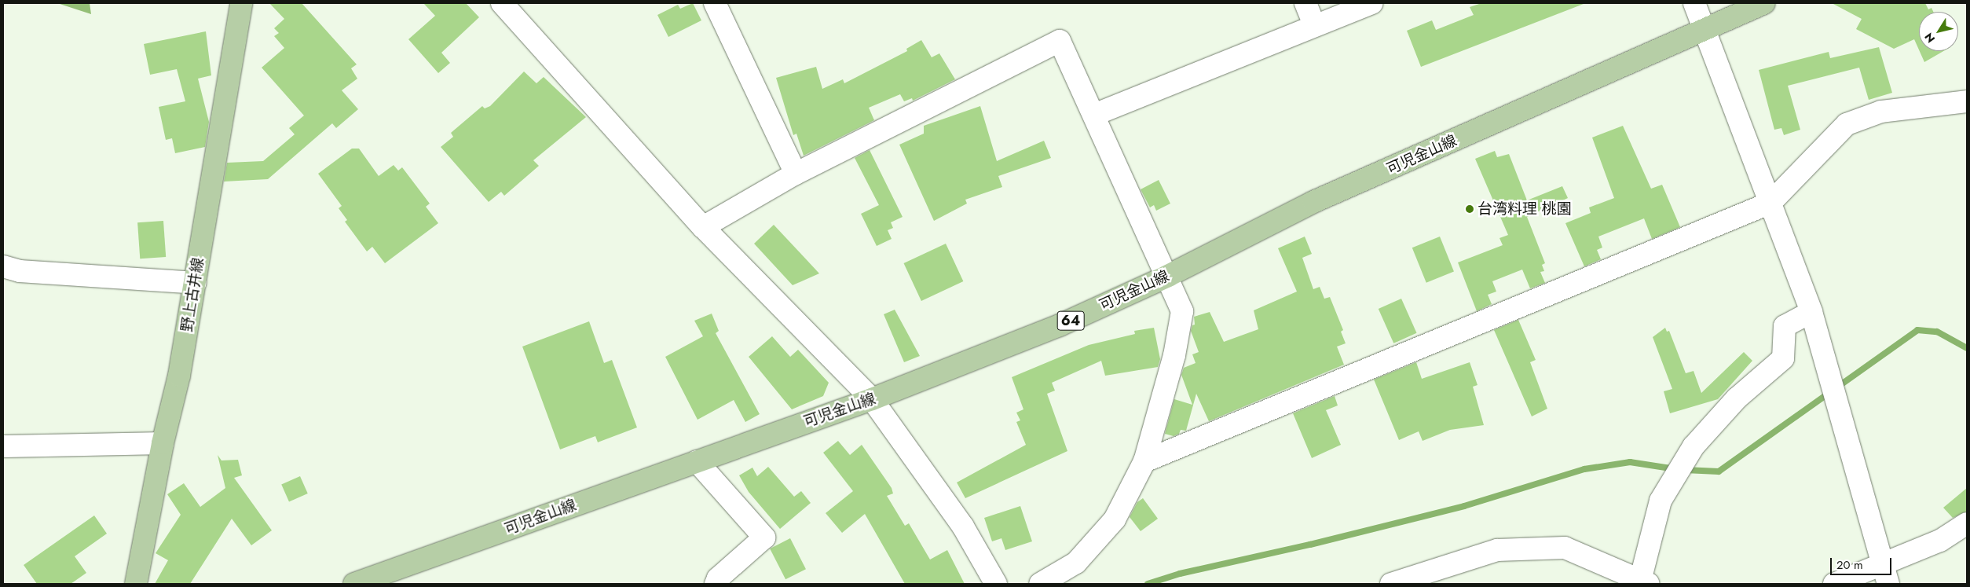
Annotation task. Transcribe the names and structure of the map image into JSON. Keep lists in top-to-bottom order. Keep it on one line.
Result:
{"streets":{"main road":["可児金山線","野上古井線","64"]},"places":["台湾料理 桃園"],"scale_bar":"20 m","north":"bottom left"}
